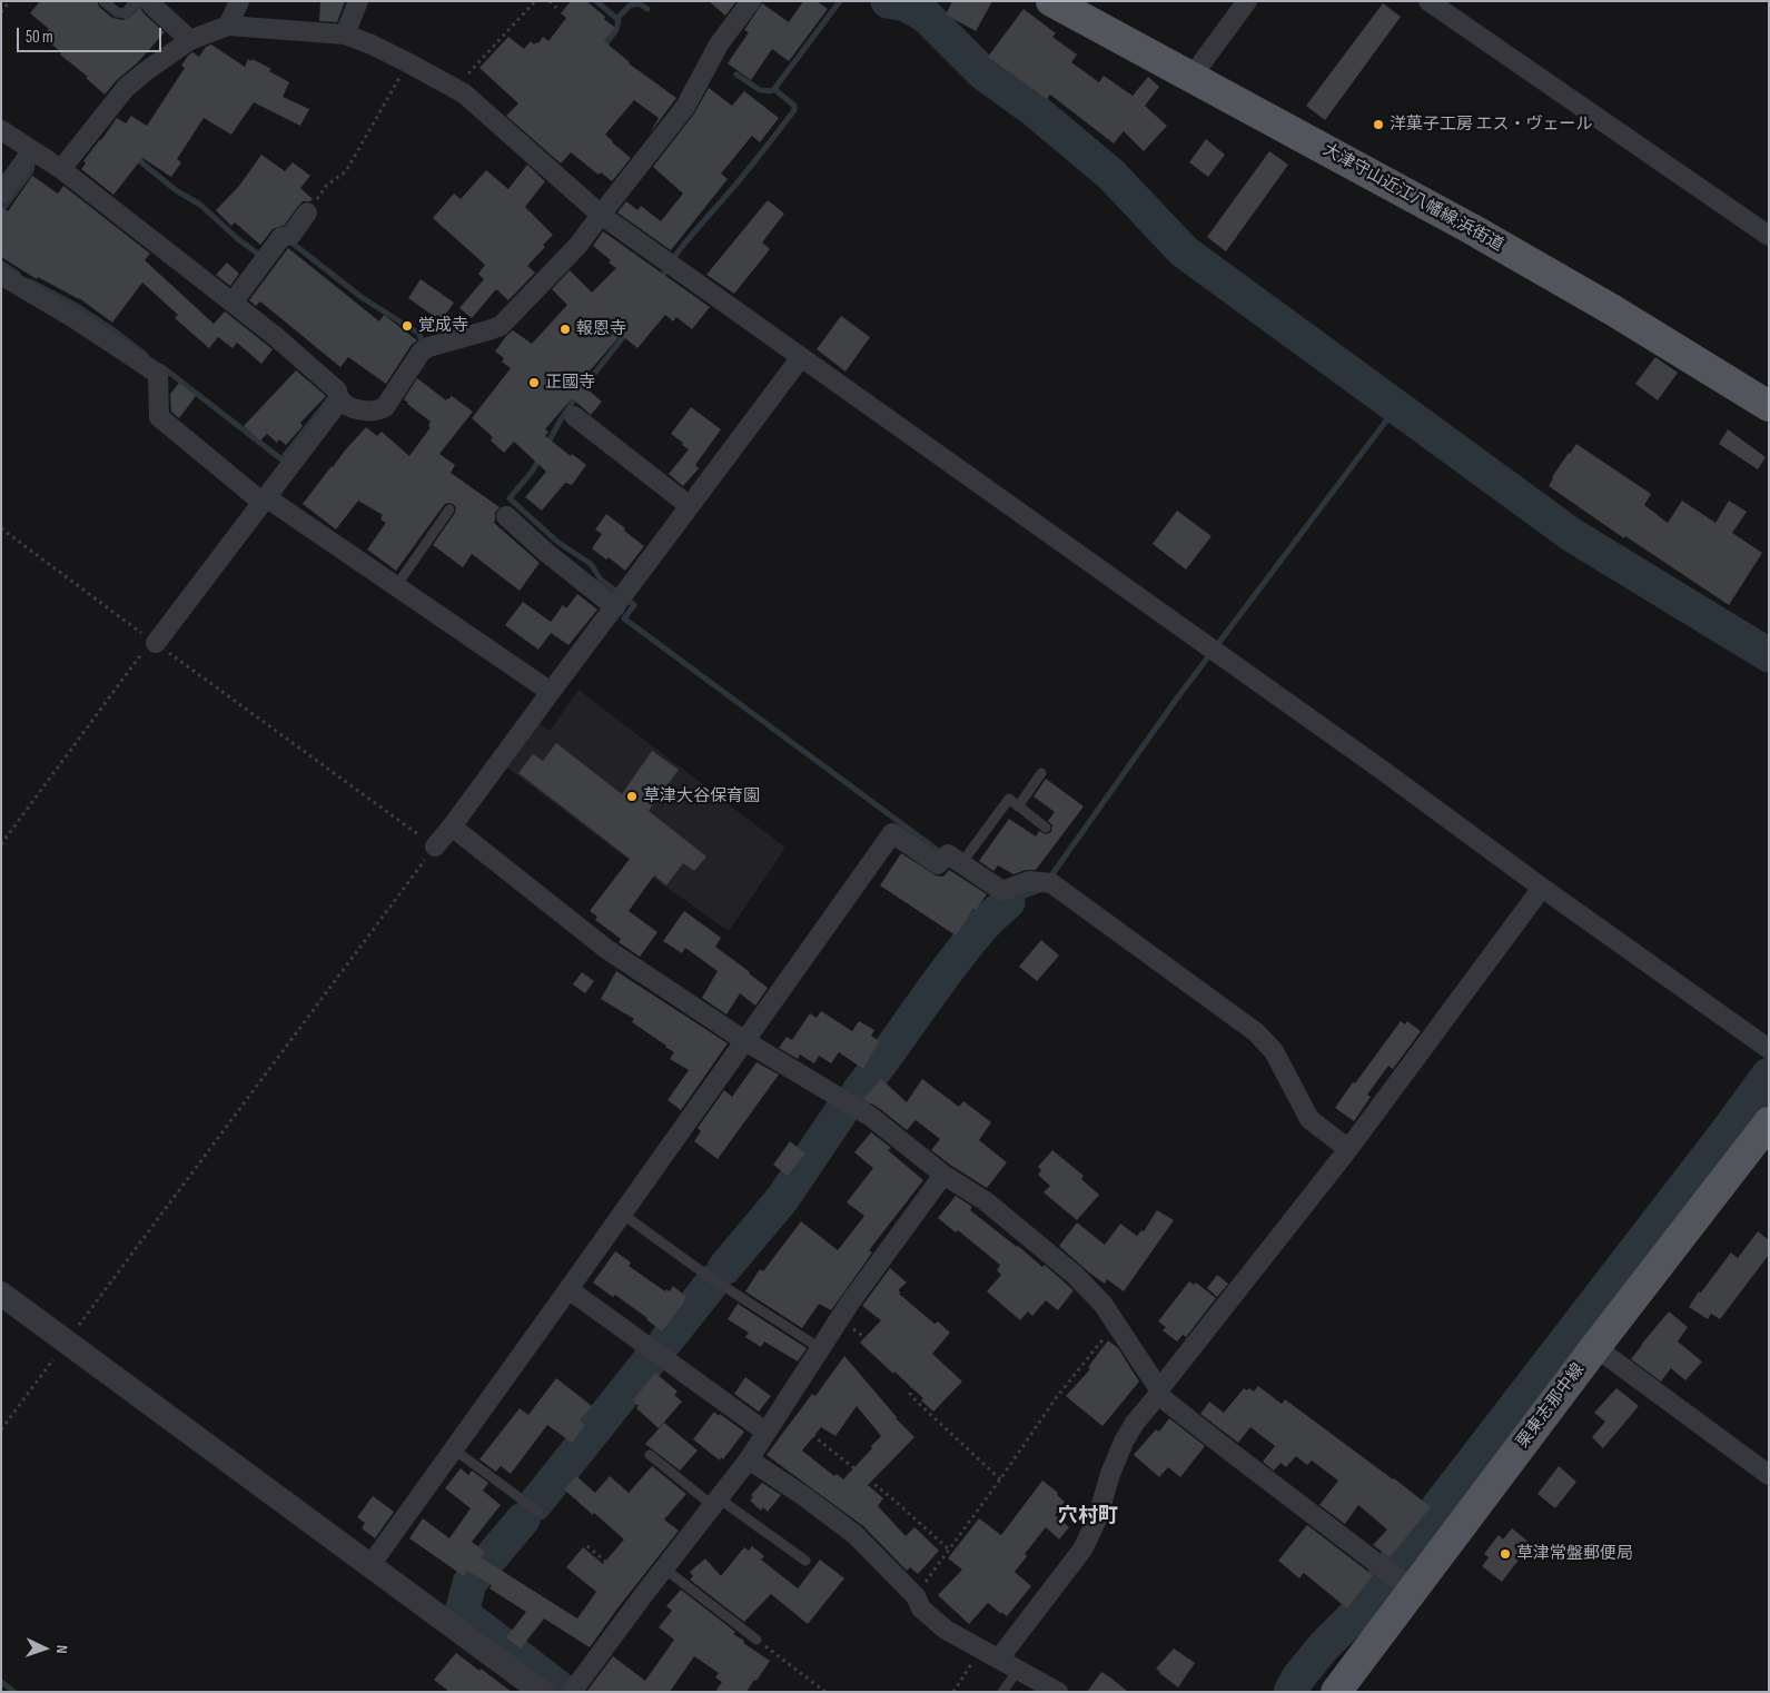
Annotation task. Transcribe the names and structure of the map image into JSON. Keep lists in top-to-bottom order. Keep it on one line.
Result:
{"streets":{"main road":["大津守山近江八幡線;浜街道","栗東志那中線"]},"districts":["穴村町"],"places":["洋菓子工房 エス・ヴェール","覚成寺","報恩寺","正國寺","草津大谷保育園","草津常盤郵便局"],"scale_bar":"50 m","north":"right"}
